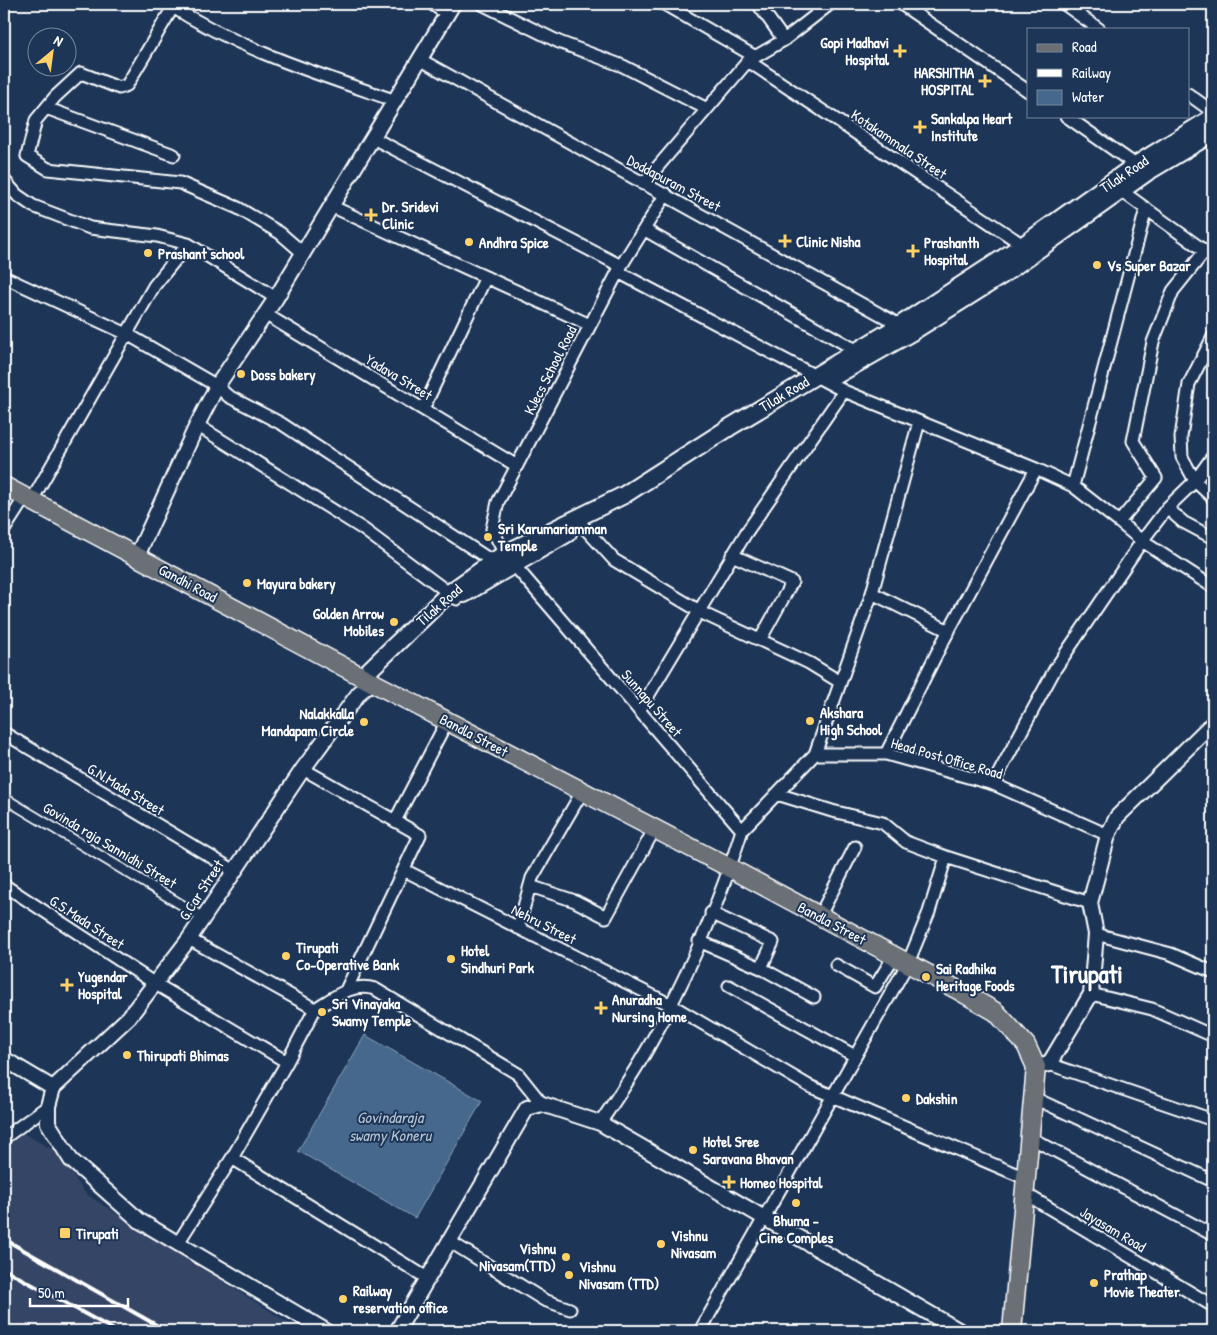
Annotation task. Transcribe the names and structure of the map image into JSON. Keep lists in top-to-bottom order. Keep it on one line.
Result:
{"streets":{"main road":["Tilak Road","Gandhi Road","Bandla Street"],"street":["Kotakammala Street","Doddapuram Street","KJecs School Road","Yadava Street","Sunnapu Street","Head Post Office Road","G.N.Mada Street","Govinda raja Sannidhi Street","G.Car Street","G.S.Mada Street","Nehru Street","Jayasam Road"]},"crossings":[["Kotakammala Street","Tilak Road"],["Tilak Road","Doddapuram Street"],["Tilak Road","KJecs School Road"],["Tilak Road","Gandhi Road"],["Tilak Road","Sunnapu Street"],["Tilak Road","Bandla Street"],["Tilak Road","G.Car Street"],["Doddapuram Street","KJecs School Road"],["KJecs School Road","Yadava Street"],["KJecs School Road","Sunnapu Street"],["Gandhi Road","Bandla Street"],["Gandhi Road","G.Car Street"],["Bandla Street","G.Car Street"],["G.N.Mada Street","G.Car Street"],["Govinda raja Sannidhi Street","G.Car Street"],["G.Car Street","G.S.Mada Street"],["Nehru Street","Jayasam Road"]],"districts":["Tirupati"],"water":["Govindaraja swamy Koneru"],"places":{"health":["Gopi Madhavi Hospital","HARSHITHA HOSPITAL","Sankalpa Heart Institute","Dr. Sridevi Clinic","Clinic Nisha","Prashanth Hospital","Yugendar Hospital","Anuradha Nursing Home","Homeo Hospital"],"other":["Andhra Spice","Prashant school","Vs Super Bazar","Doss bakery","Sri Karumariamman Temple","Mayura bakery","Golden Arrow Mobiles","Akshara High School","Nalakkalla Mandapam Circle","Tirupati Co-Operative Bank","Hotel Sindhuri Park","Sai Radhika Heritage Foods","Sri Vinayaka Swamy Temple","Thirupati Bhimas","Dakshin","Hotel Sree Saravana Bhavan","Bhuma - Cine Comples","Vishnu Nivasam","Vishnu Nivasam(TTD)","Vishnu Nivasam (TTD)","Prathap Movie Theater","Railway reservation office"],"transit":["Tirupati"]},"legend":["Road","Railway","Water"],"scale_bar":"50 m","north":"top right"}
